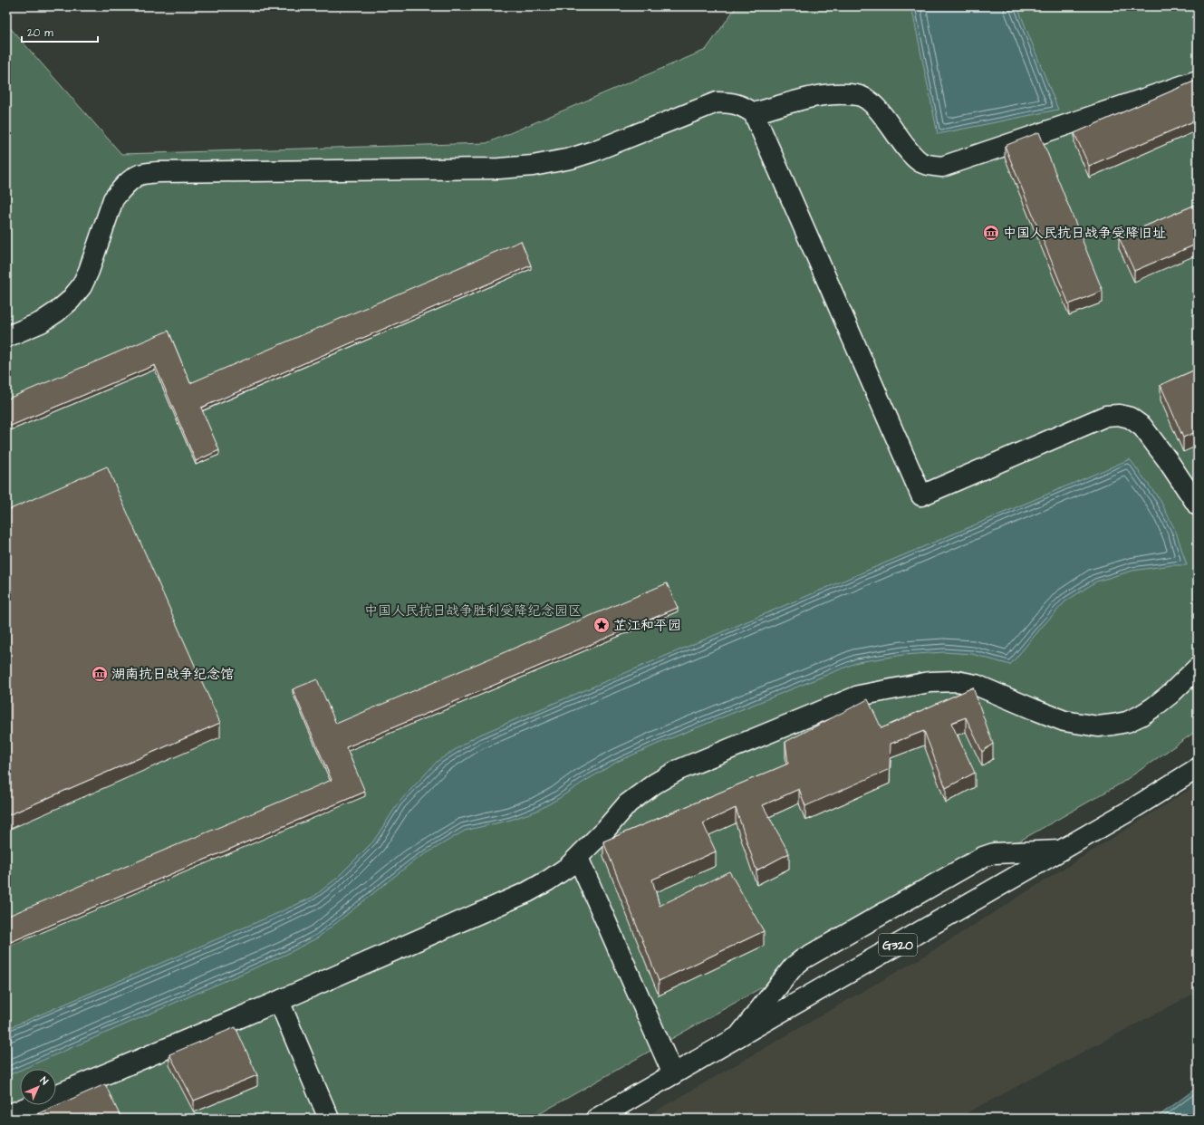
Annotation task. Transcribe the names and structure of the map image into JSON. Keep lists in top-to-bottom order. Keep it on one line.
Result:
{"streets":{"main road":["G320"]},"parks":["中国人民抗日战争胜利受降纪念园区"],"places":{"museum":["中国人民抗日战争受降旧址","湖南抗日战争纪念馆"],"place":["芷江和平园"]},"scale_bar":"20 m","north":"top right"}
